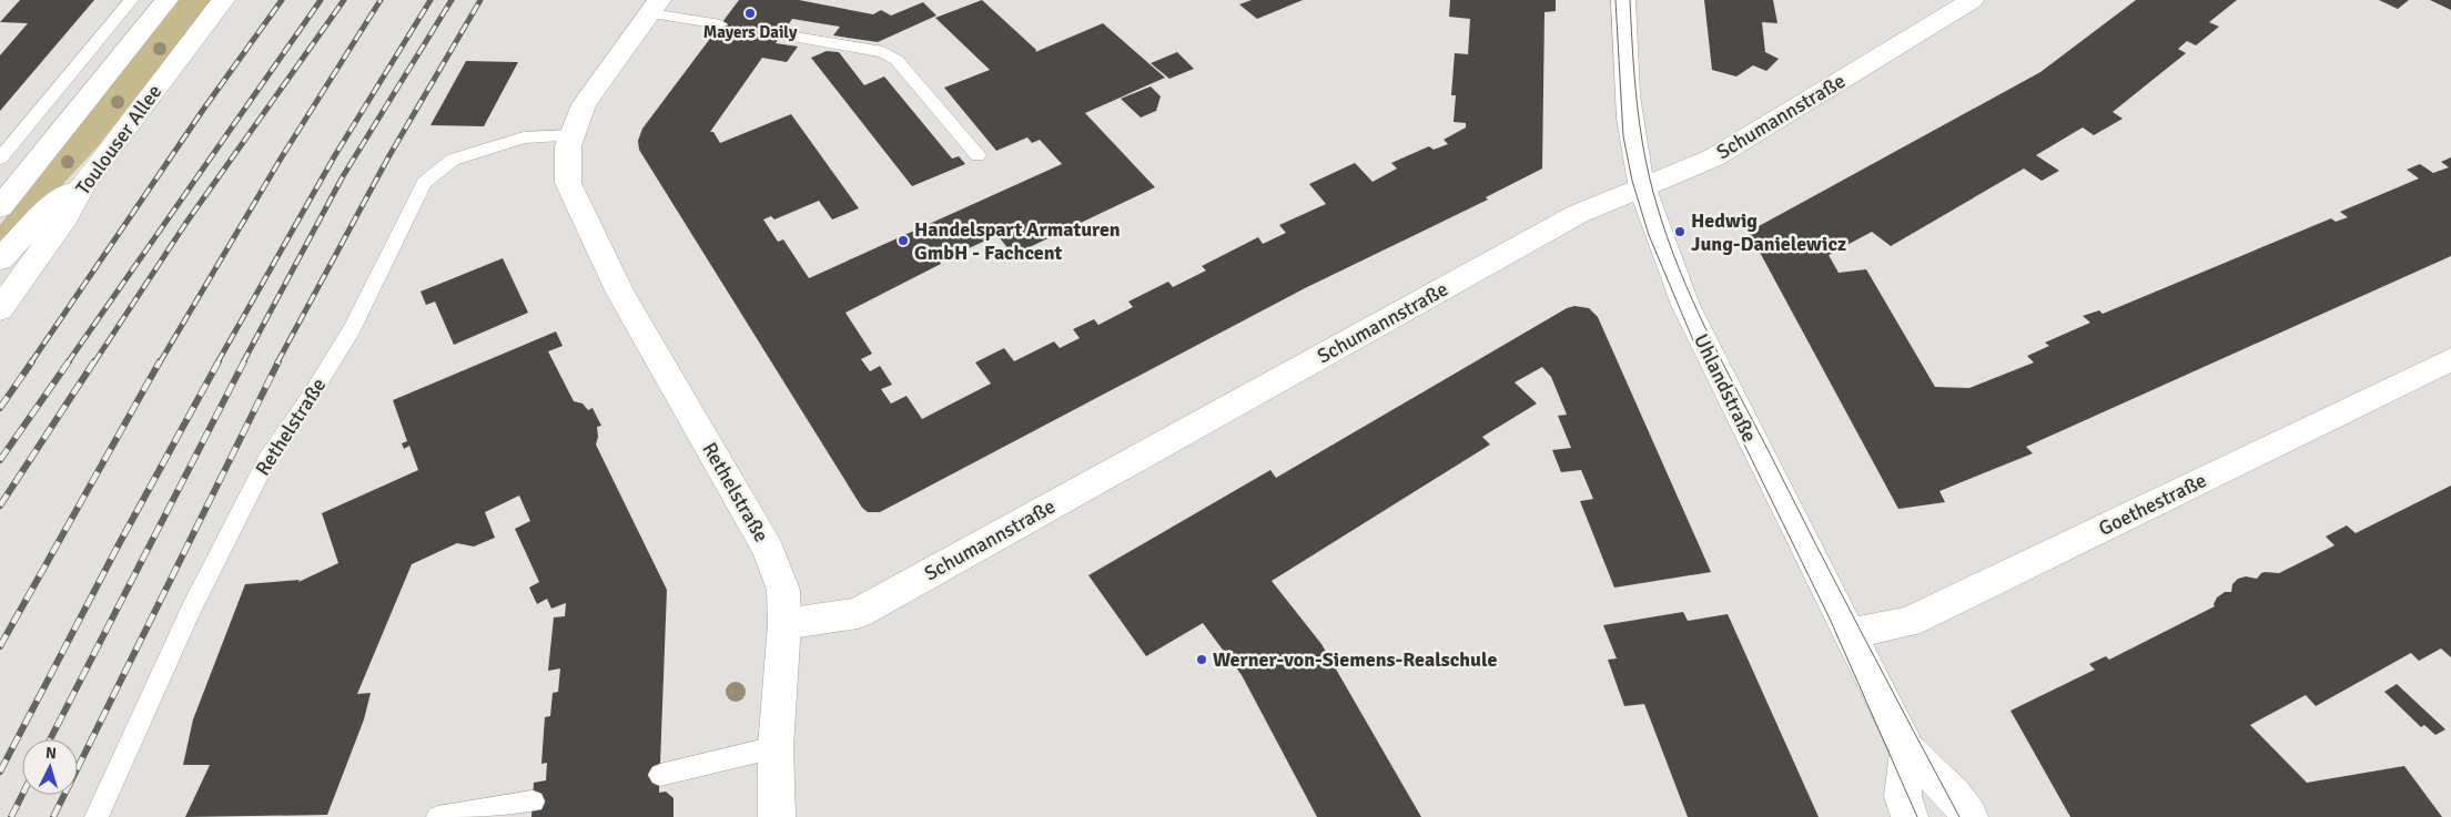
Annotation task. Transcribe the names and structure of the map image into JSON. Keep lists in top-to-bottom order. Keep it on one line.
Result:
{"streets":{"street":["Schumannstraße","Toulouser Allee","Uhlandstraße","Rethelstraße","Goethestraße"]},"crossings":[["Schumannstraße","Uhlandstraße"],["Schumannstraße","Rethelstraße"],["Uhlandstraße","Goethestraße"]],"places":["Mayers Daily","Hedwig Jung-Danielewicz","Handelspart Armaturen GmbH - Fachcent","Werner-von-Siemens-Realschule"],"north":"top"}
